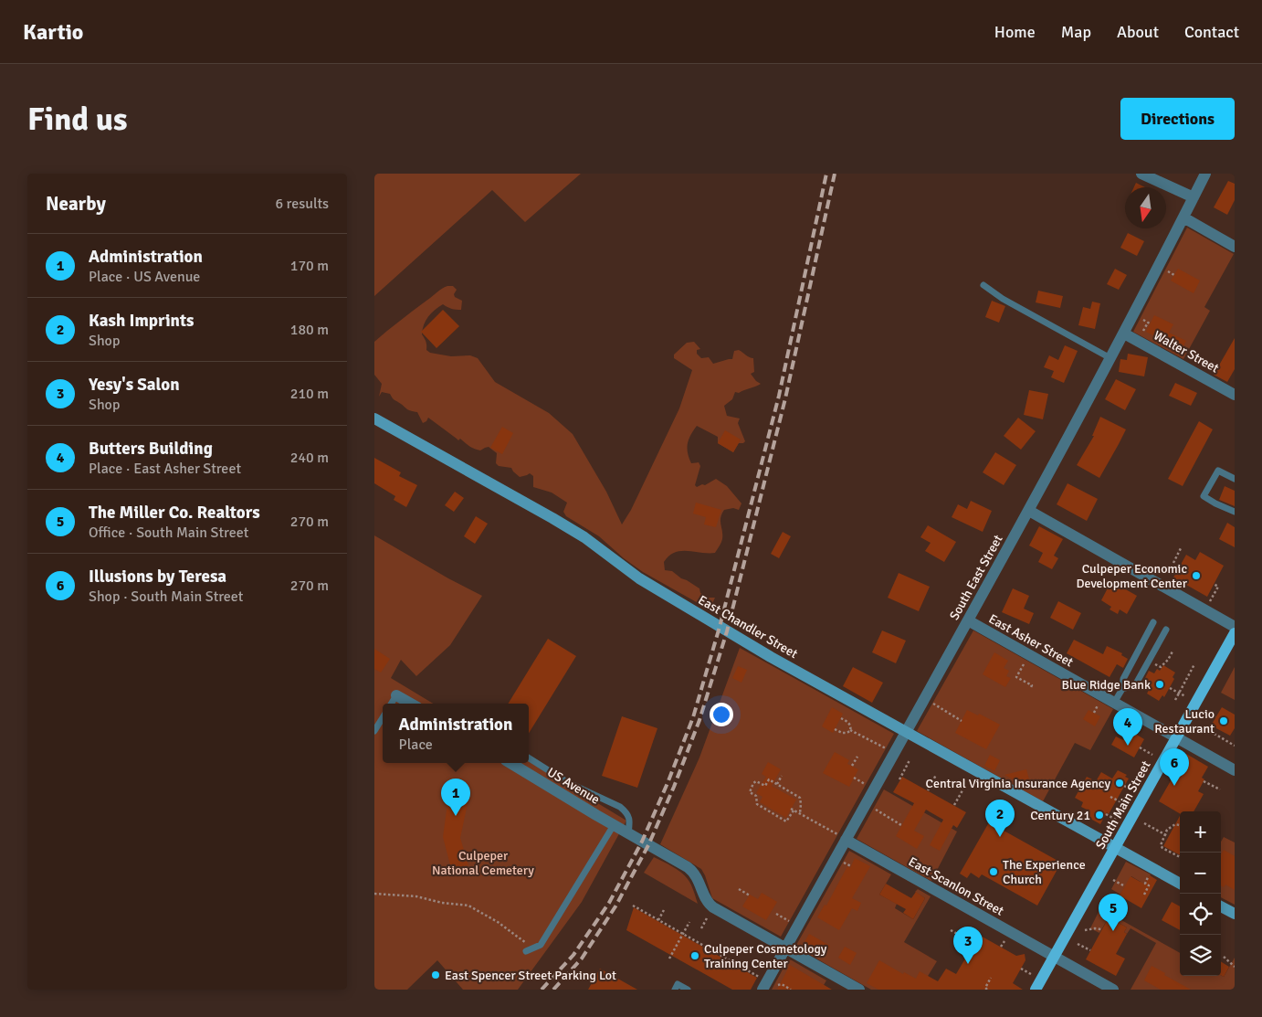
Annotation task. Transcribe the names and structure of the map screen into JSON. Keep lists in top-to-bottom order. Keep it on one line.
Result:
{"streets":{"main road":["South Main Street"],"street":["Walter Street","South East Street","East Chandler Street","East Asher Street","US Avenue","East Scanlon Street"]},"crossings":[["Walter Street","South East Street"],["South East Street","East Chandler Street"],["South East Street","East Asher Street"],["South East Street","US Avenue"],["South East Street","East Scanlon Street"],["East Chandler Street","South Main Street"],["East Asher Street","South Main Street"],["South Main Street","East Scanlon Street"]],"parks":["Culpeper National Cemetery"],"places":["Culpeper Economic Development Center","Blue Ridge Bank","Lucio Restaurant","Central Virginia Insurance Agency","Century 21","The Experience Church","Culpeper Cosmetology Training Center","East Spencer Street Parking Lot"],"north":"bottom","page":{"header":"Kartio","nav":["Home","Map","About","Contact"],"buttons":"Directions","title":"Find us","heading":["Nearby","6 results"],"list":[{"mark":"1","name":"Administration","note":"Place · US Avenue","value":"170 m"},{"mark":"2","name":"Kash Imprints","note":"Shop","value":"180 m"},{"mark":"3","name":"Yesy's Salon","note":"Shop","value":"210 m"},{"mark":"4","name":"Butters Building","note":"Place · East Asher Street","value":"240 m"},{"mark":"5","name":"The Miller Co. Realtors","note":"Office · South Main Street","value":"270 m"},{"mark":"6","name":"Illusions by Teresa","note":"Shop · South Main Street","value":"270 m"}],"popup":["Administration","Place"],"pins":["4","6","1","2","5","3"],"map_buttons":["+","−"]}}
